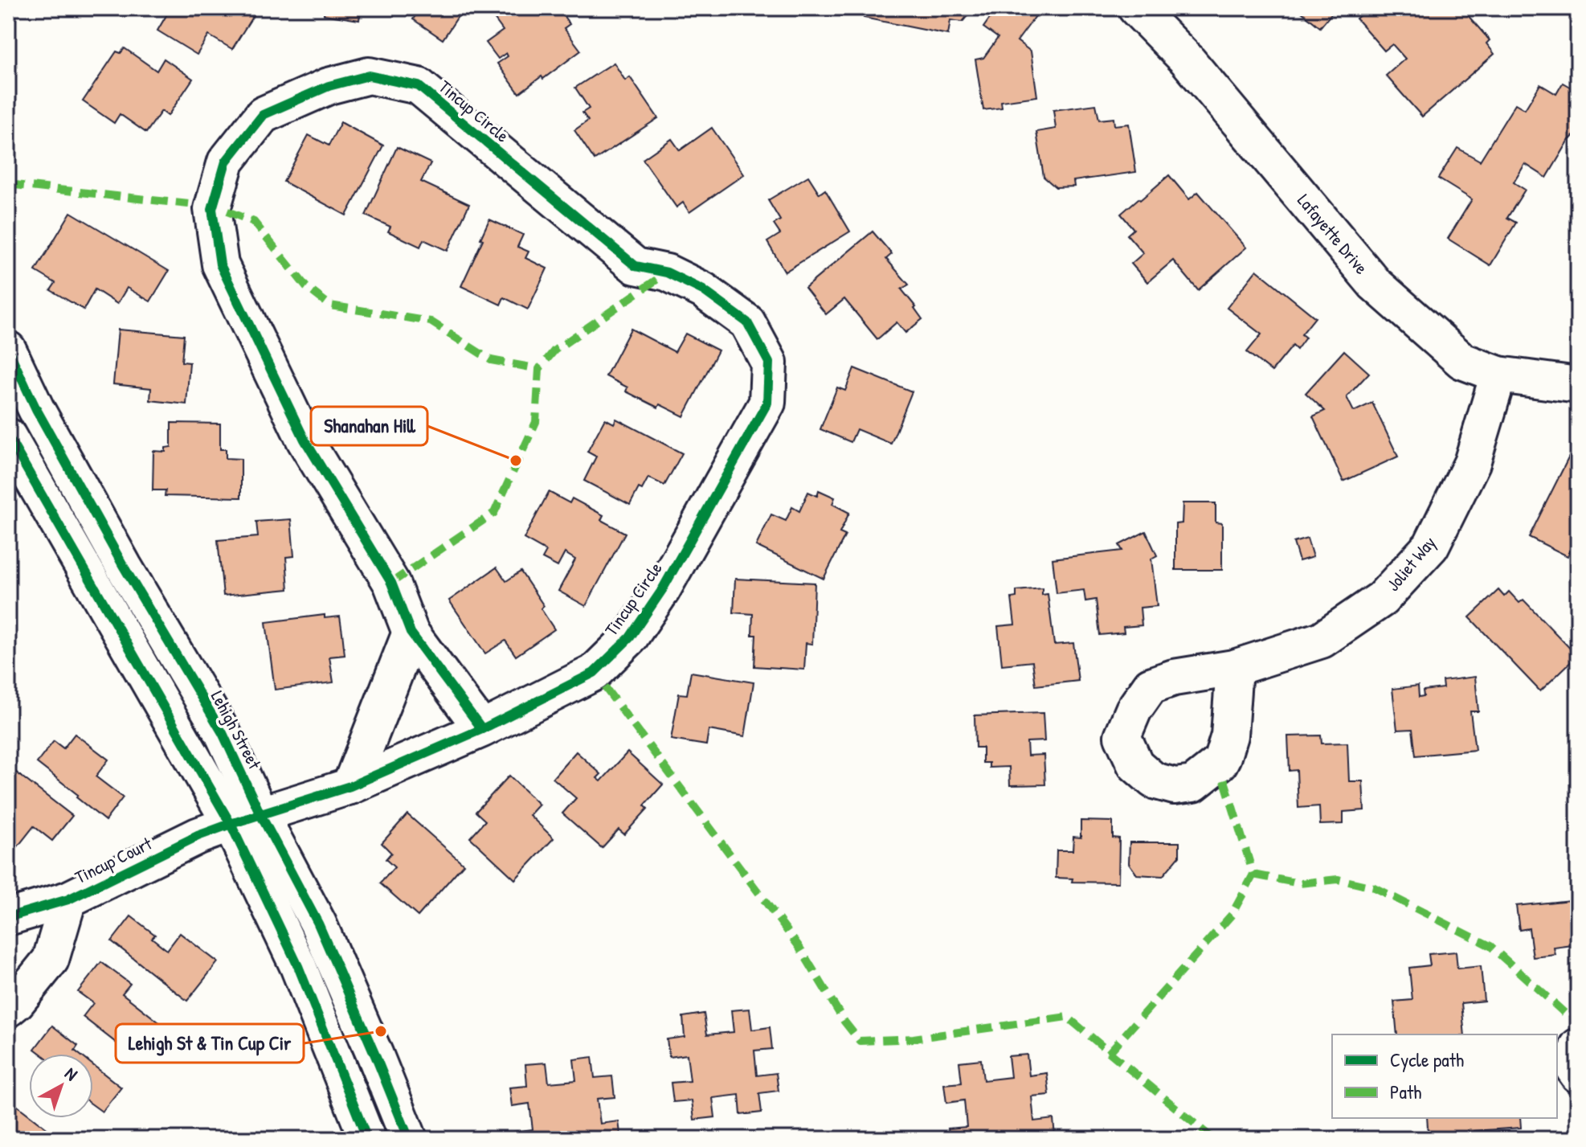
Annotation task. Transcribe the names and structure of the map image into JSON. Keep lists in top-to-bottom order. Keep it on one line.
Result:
{"streets":{"street":["Tincup Circle","Lafayette Drive","Joliet Way","Lehigh Street","Tincup Court"]},"crossings":[["Tincup Circle","Lehigh Street"],["Tincup Circle","Tincup Court"],["Lafayette Drive","Joliet Way"],["Lehigh Street","Tincup Court"]],"places":["Shanahan Hill","Lehigh St & Tin Cup Cir"],"legend":["Cycle path","Path"],"north":"top right"}
